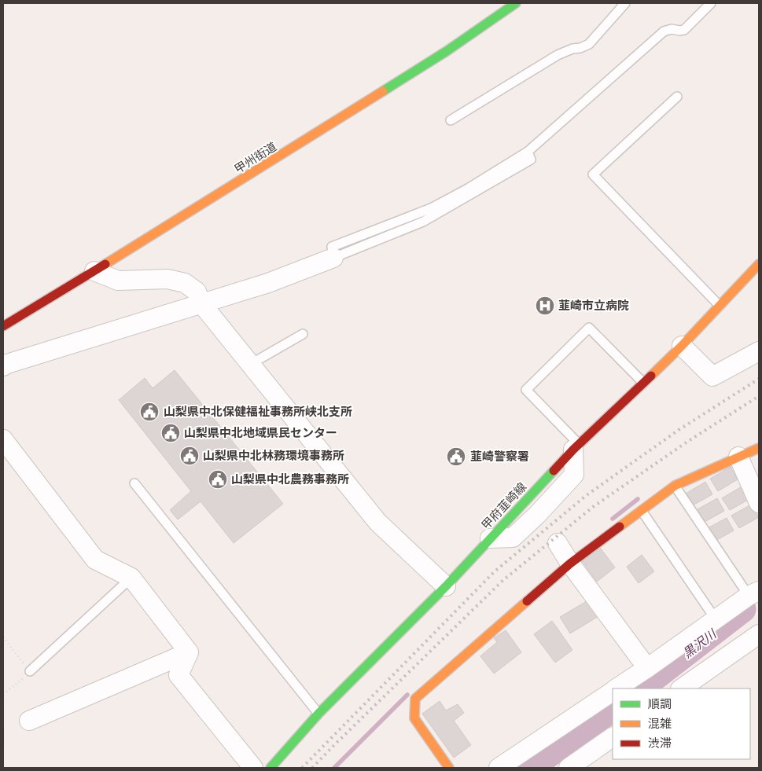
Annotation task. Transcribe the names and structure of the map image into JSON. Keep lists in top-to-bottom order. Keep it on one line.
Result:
{"streets":{"main road":["甲州街道","甲府韮崎線"]},"water":["黒沢川"],"places":{"hospital":["韮崎市立病院"],"public building":["山梨県中北保健福祉事務所峡北支所","山梨県中北地域県民センター","山梨県中北林務環境事務所","韮崎警察署","山梨県中北農務事務所"]},"legend":["順調","混雑","渋滞"]}
